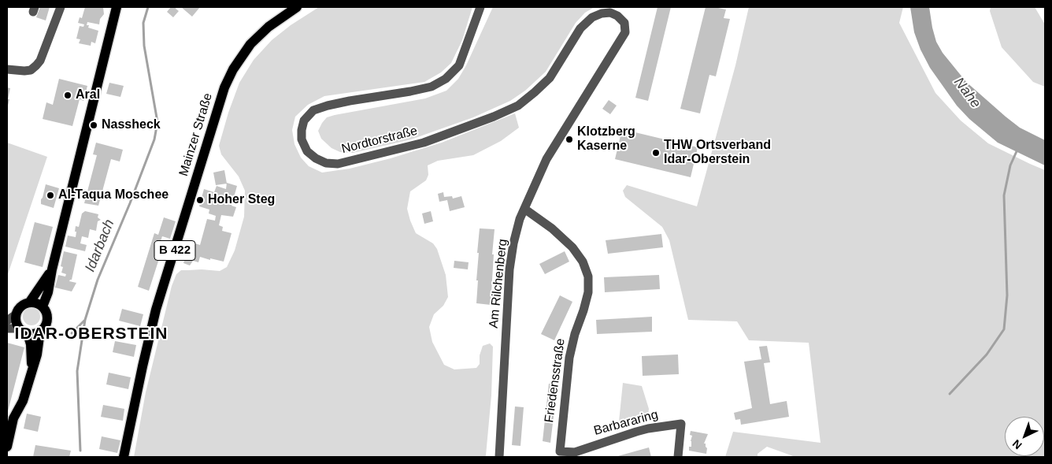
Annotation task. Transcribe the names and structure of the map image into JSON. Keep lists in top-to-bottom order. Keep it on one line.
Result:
{"streets":{"main road":["Mainzer Straße","B 422"],"street":["Nordtorstraße","Am Rilchenberg","Friedensstraße","Barbararing"]},"crossings":[["Nordtorstraße","Am Rilchenberg"],["Am Rilchenberg","Friedensstraße"],["Friedensstraße","Barbararing"]],"districts":["IDAR-OBERSTEIN"],"water":["Nahe","Idarbach"],"places":["Aral","Nassheck","Klotzberg Kaserne","THW Ortsverband Idar-Oberstein","Al-Taqua Moschee","Hoher Steg"],"north":"bottom left"}
